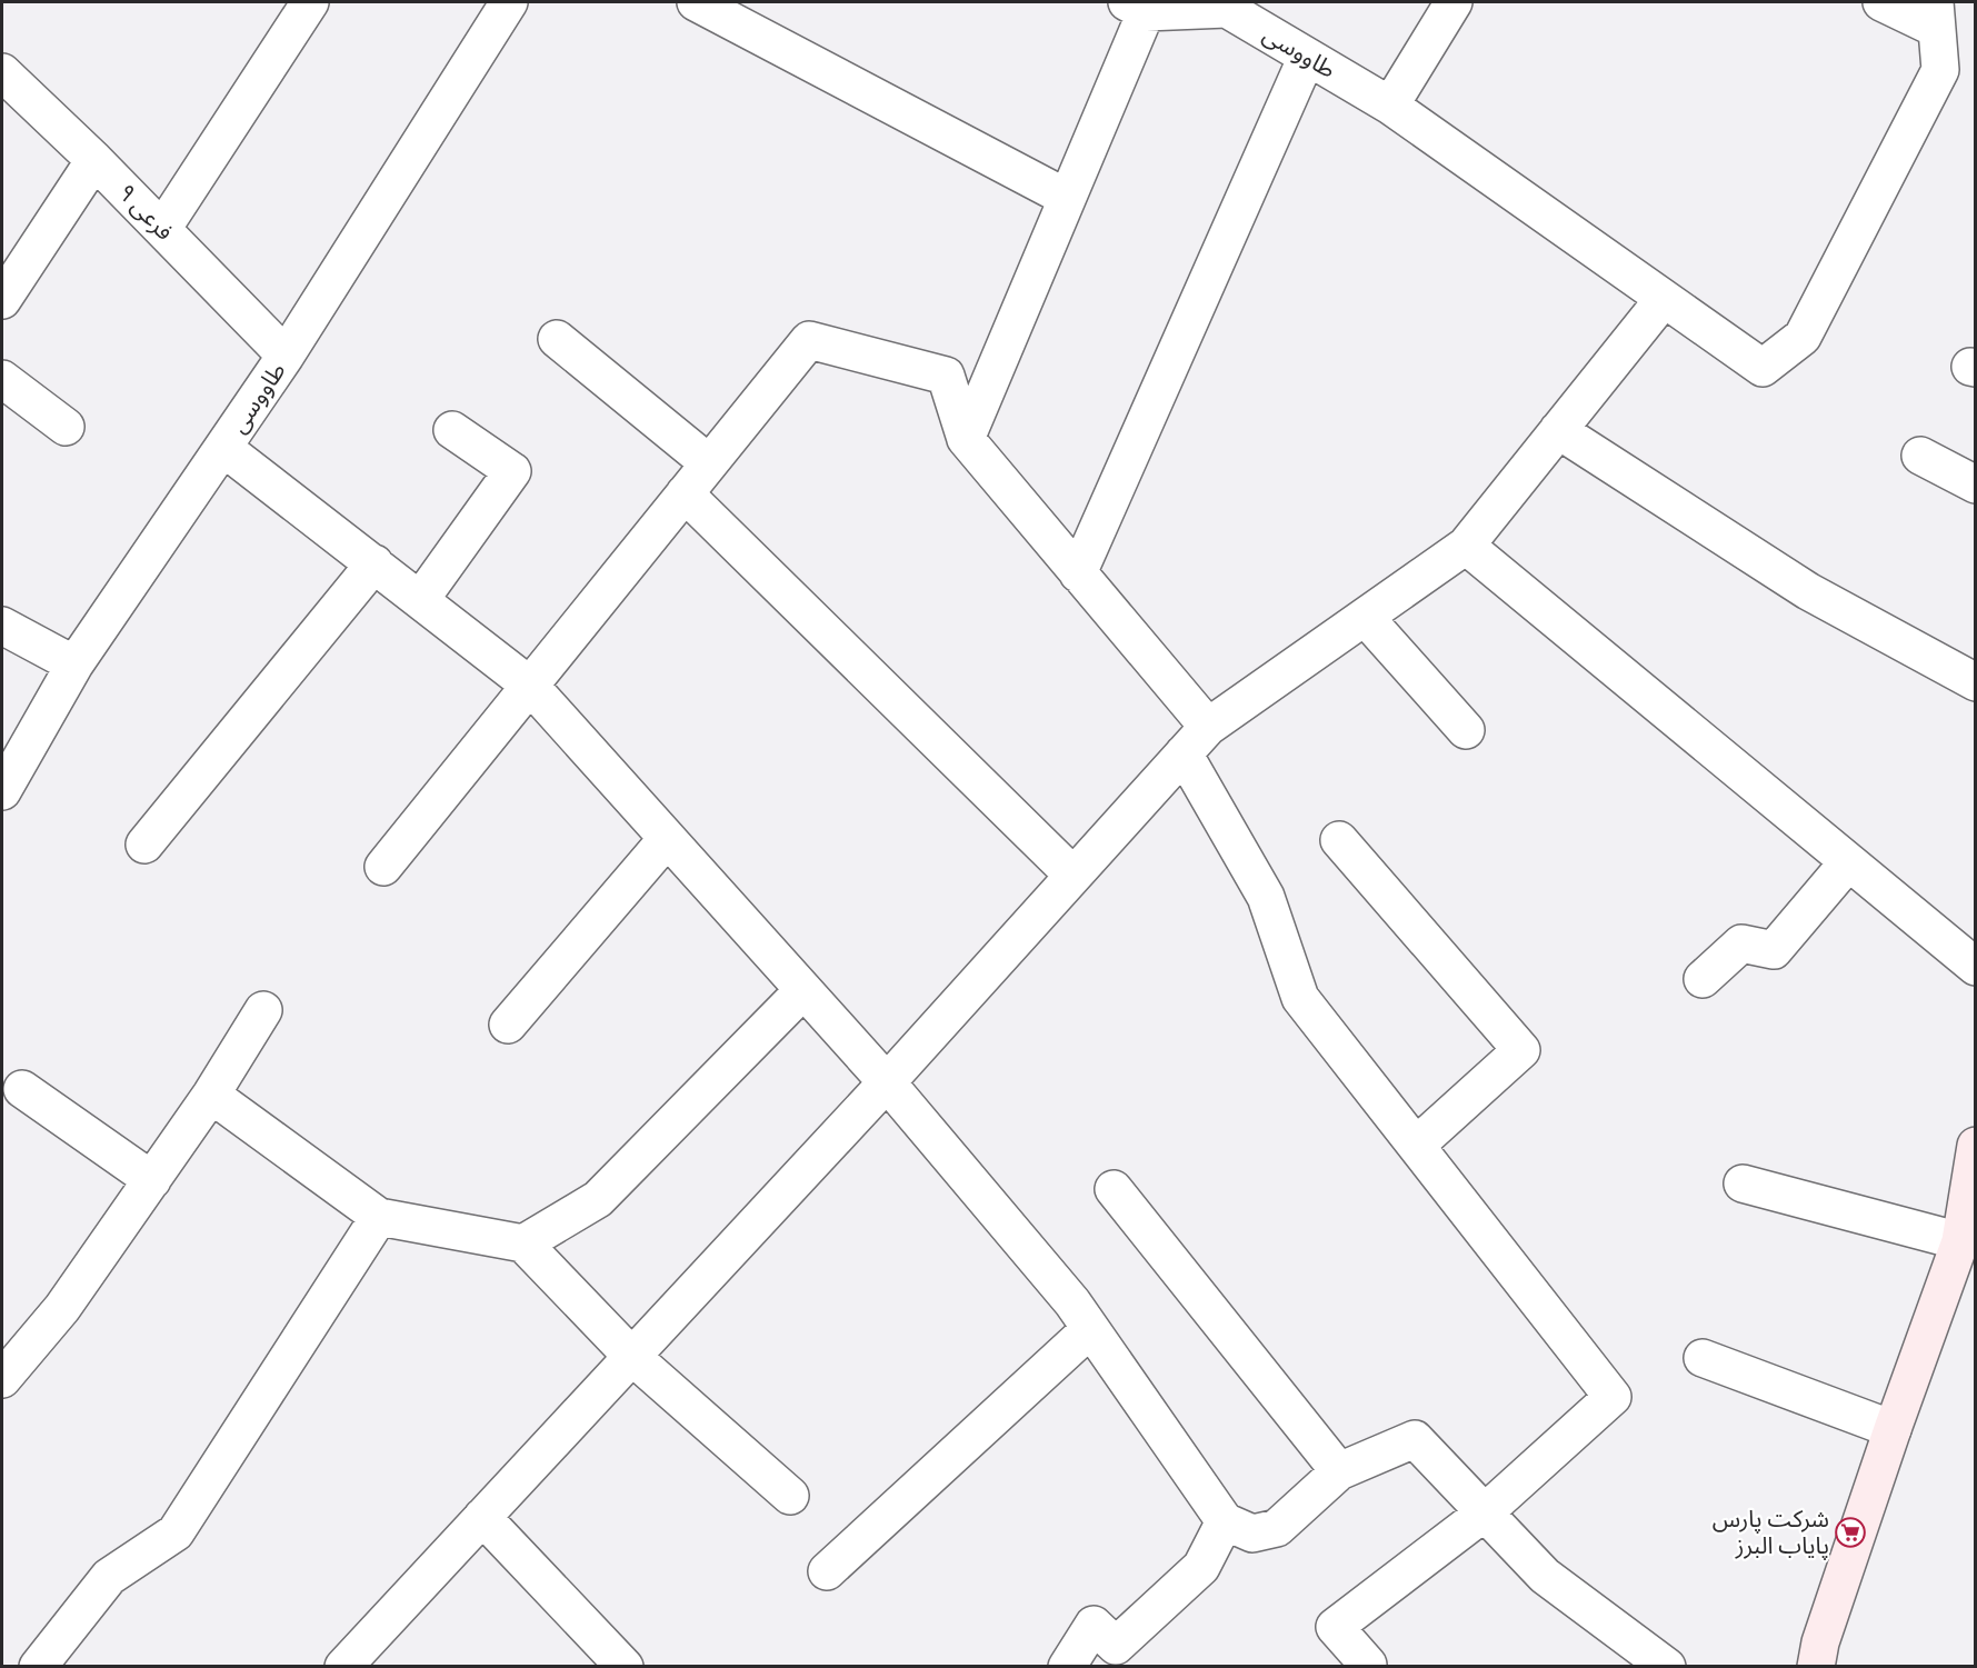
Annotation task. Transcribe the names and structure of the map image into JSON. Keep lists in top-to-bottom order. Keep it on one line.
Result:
{"streets":{"street":["طاووسی","فرعی ۹"]},"crossings":[["طاووسی","فرعی ۹"]],"places":{"supermarket":["شرکت پارس پایاب البرز"]}}
